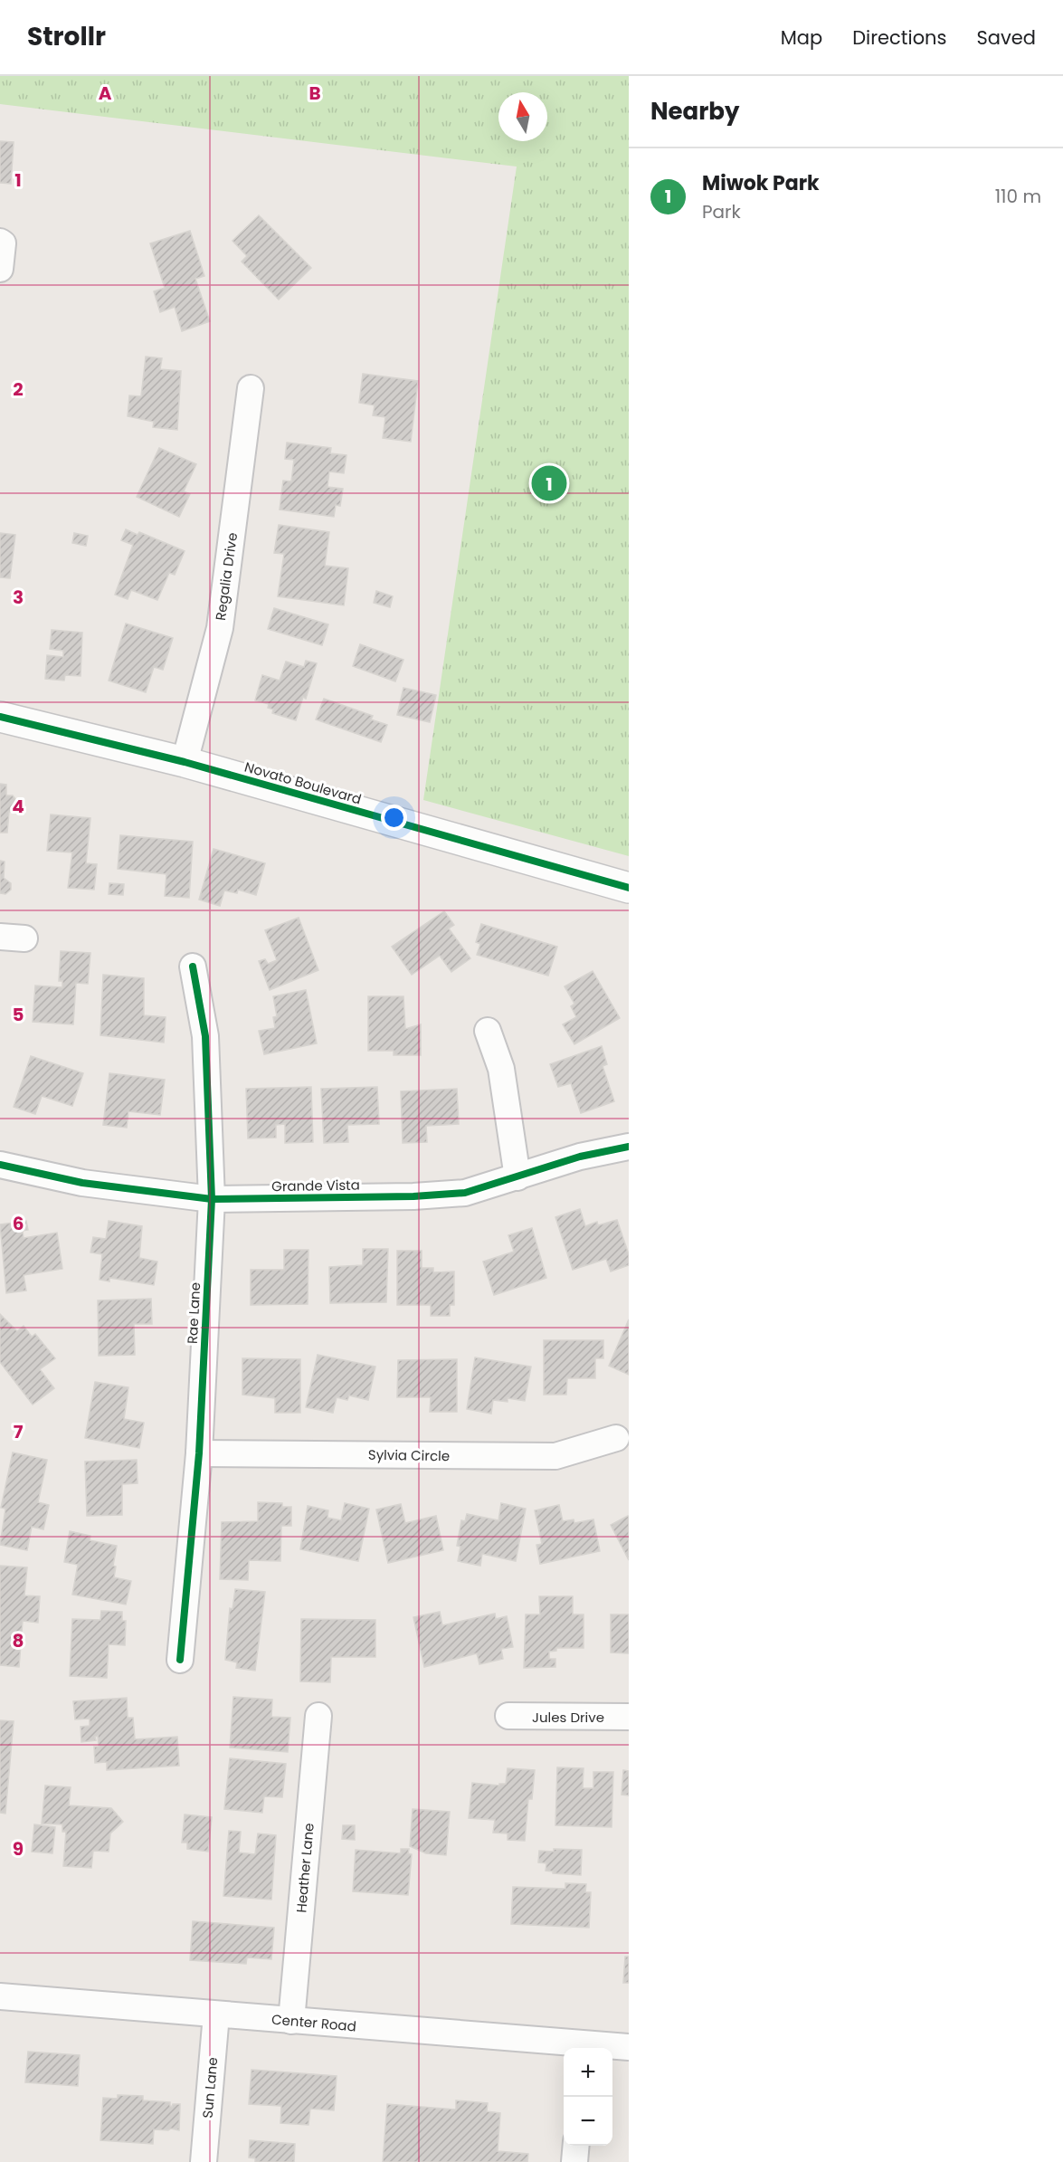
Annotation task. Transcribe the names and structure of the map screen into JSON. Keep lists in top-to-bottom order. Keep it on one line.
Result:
{"streets":{"main road":["Novato Boulevard"],"street":["Regalia Drive","Grande Vista","Rae Lane","Sylvia Circle","Jules Drive","Heather Lane","Center Road","Sun Lane"]},"crossings":[["Regalia Drive","Novato Boulevard"],["Grande Vista","Rae Lane"],["Rae Lane","Sylvia Circle"],["Heather Lane","Center Road"],["Center Road","Sun Lane"]],"north":"top","page":{"header":"Strollr","nav":["Map","Directions","Saved"],"heading":"Nearby","list":[{"mark":"1","name":"Miwok Park","note":"Park","value":"110 m"}],"pins":"1","map_buttons":["+","−"]},"grid":{"columns":["A","B"],"rows":["1","2","3","4","5","6","7","8","9"]}}
